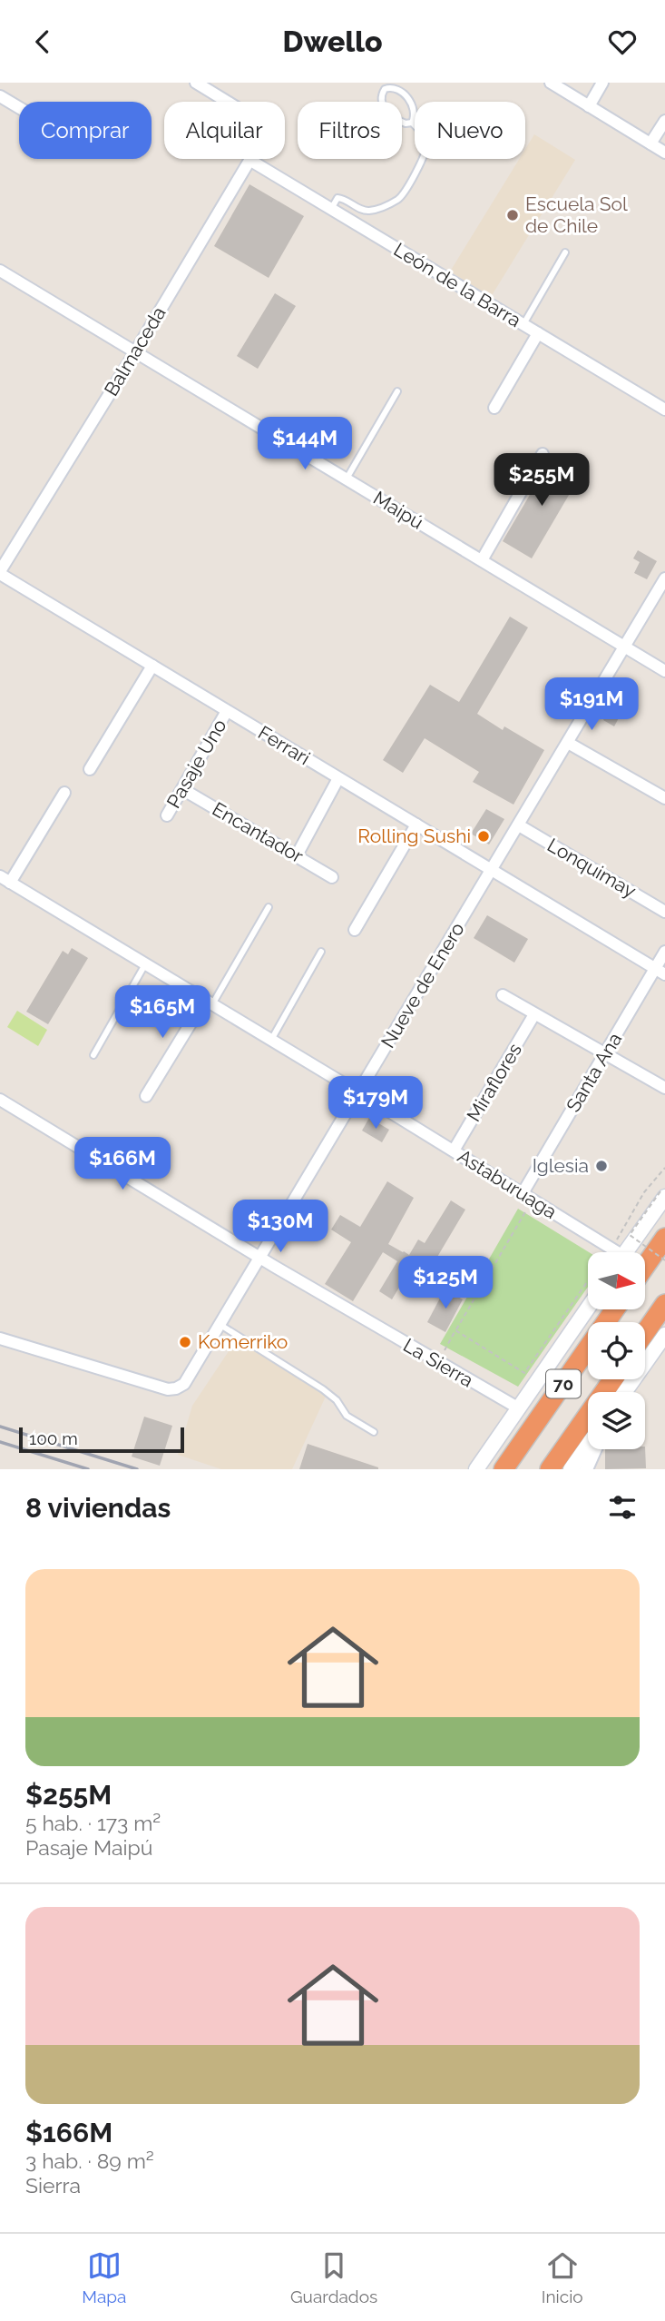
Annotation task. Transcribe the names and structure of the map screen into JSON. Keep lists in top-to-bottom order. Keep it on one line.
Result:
{"streets":{"highway":["70"],"street":["León de la Barra","Balmaceda","Maipú","Ferrari","Pasaje Uno","Encantador","Lonquimay","Nueve de Enero","Santa Ana","Miraflores","Astaburuaga","La Sierra"]},"crossings":[["León de la Barra","Balmaceda"],["Balmaceda","Maipú"],["Balmaceda","Ferrari"],["Maipú","Nueve de Enero"],["Ferrari","Pasaje Uno"],["Ferrari","Nueve de Enero"],["Ferrari","Santa Ana"],["Pasaje Uno","Encantador"],["Lonquimay","Nueve de Enero"],["Nueve de Enero","Astaburuaga"],["Nueve de Enero","La Sierra"],["Santa Ana","Astaburuaga"],["Miraflores","Astaburuaga"]],"places":["Escuela Sol de Chile","Rolling Sushi","Iglesia","Komerriko"],"scale_bar":"100 m","north":"right","page":{"header":"Dwello","chip":["Comprar","Alquilar","Filtros","Nuevo"],"price":["$144M","$255M","$191M","$165M","$179M","$166M","$130M","$125M"],"scale":"100 m","heading":"8 viviendas","list":[{"name":"$255M","note":"5 hab. · 173 m² · Pasaje Maipú"},{"name":"$166M","note":"3 hab. · 89 m² · Sierra"}],"tabs":["Mapa","Guardados","Inicio"]}}
